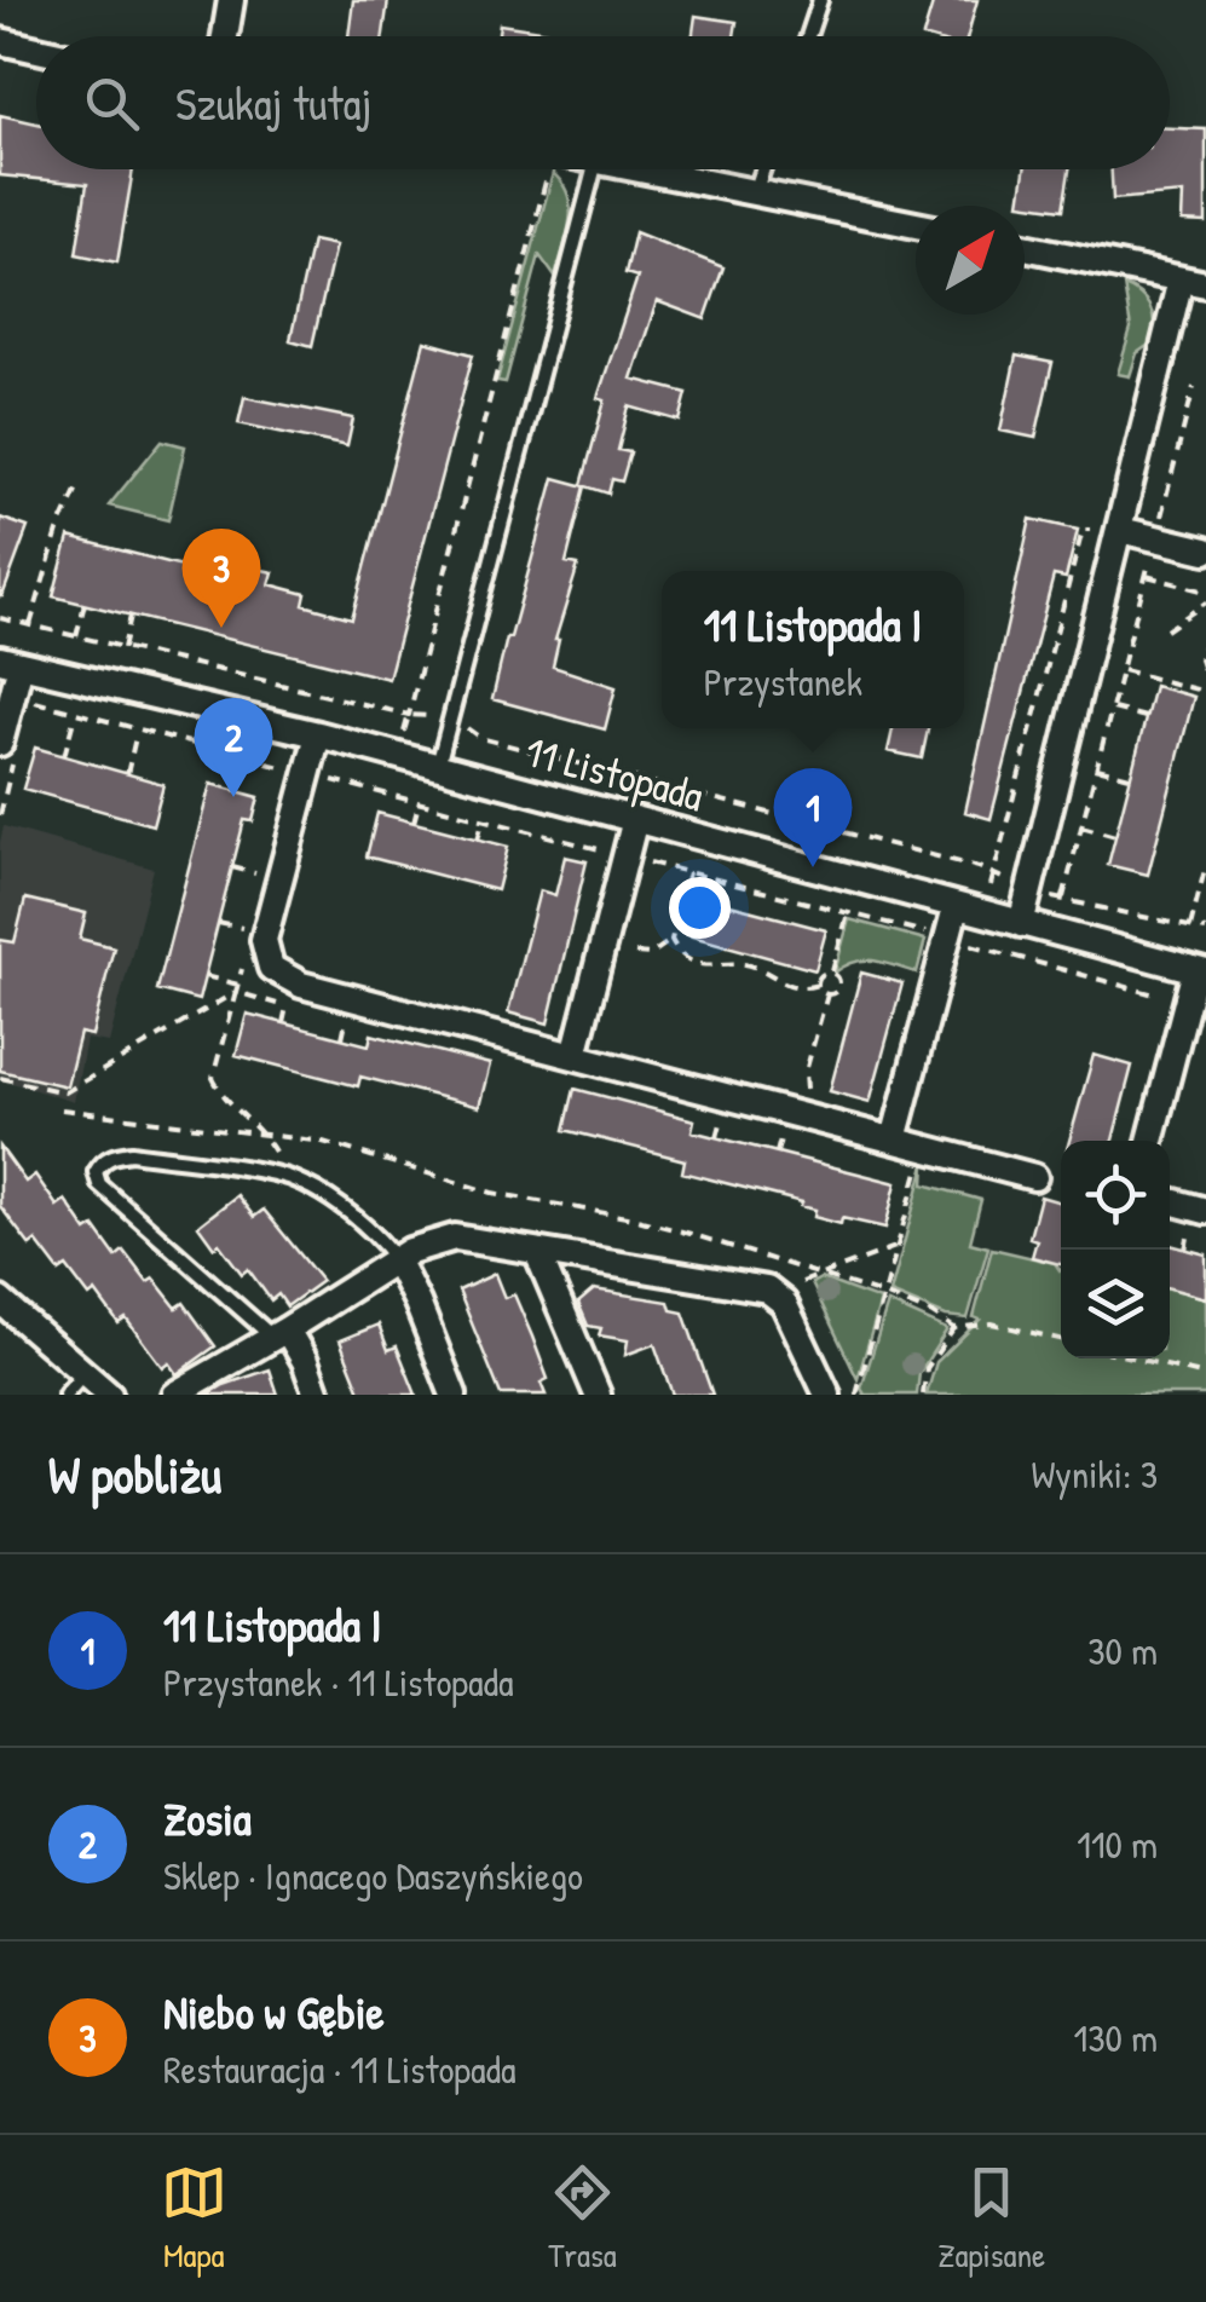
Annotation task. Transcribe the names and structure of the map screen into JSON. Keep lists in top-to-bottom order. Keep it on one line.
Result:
{"streets":{"street":["11 Listopada"]},"north":"top right","page":{"search":"Szukaj tutaj","pins":["3","2","1"],"popup":["11 Listopada I","Przystanek"],"heading":["W pobliżu","Wyniki: 3"],"list":[{"mark":"1","name":"11 Listopada I","note":"Przystanek · 11 Listopada","value":"30 m"},{"mark":"2","name":"Zosia","note":"Sklep · Ignacego Daszyńskiego","value":"110 m"},{"mark":"3","name":"Niebo w Gębie","note":"Restauracja · 11 Listopada","value":"130 m"}],"nav":["Mapa","Trasa","Zapisane"]}}
